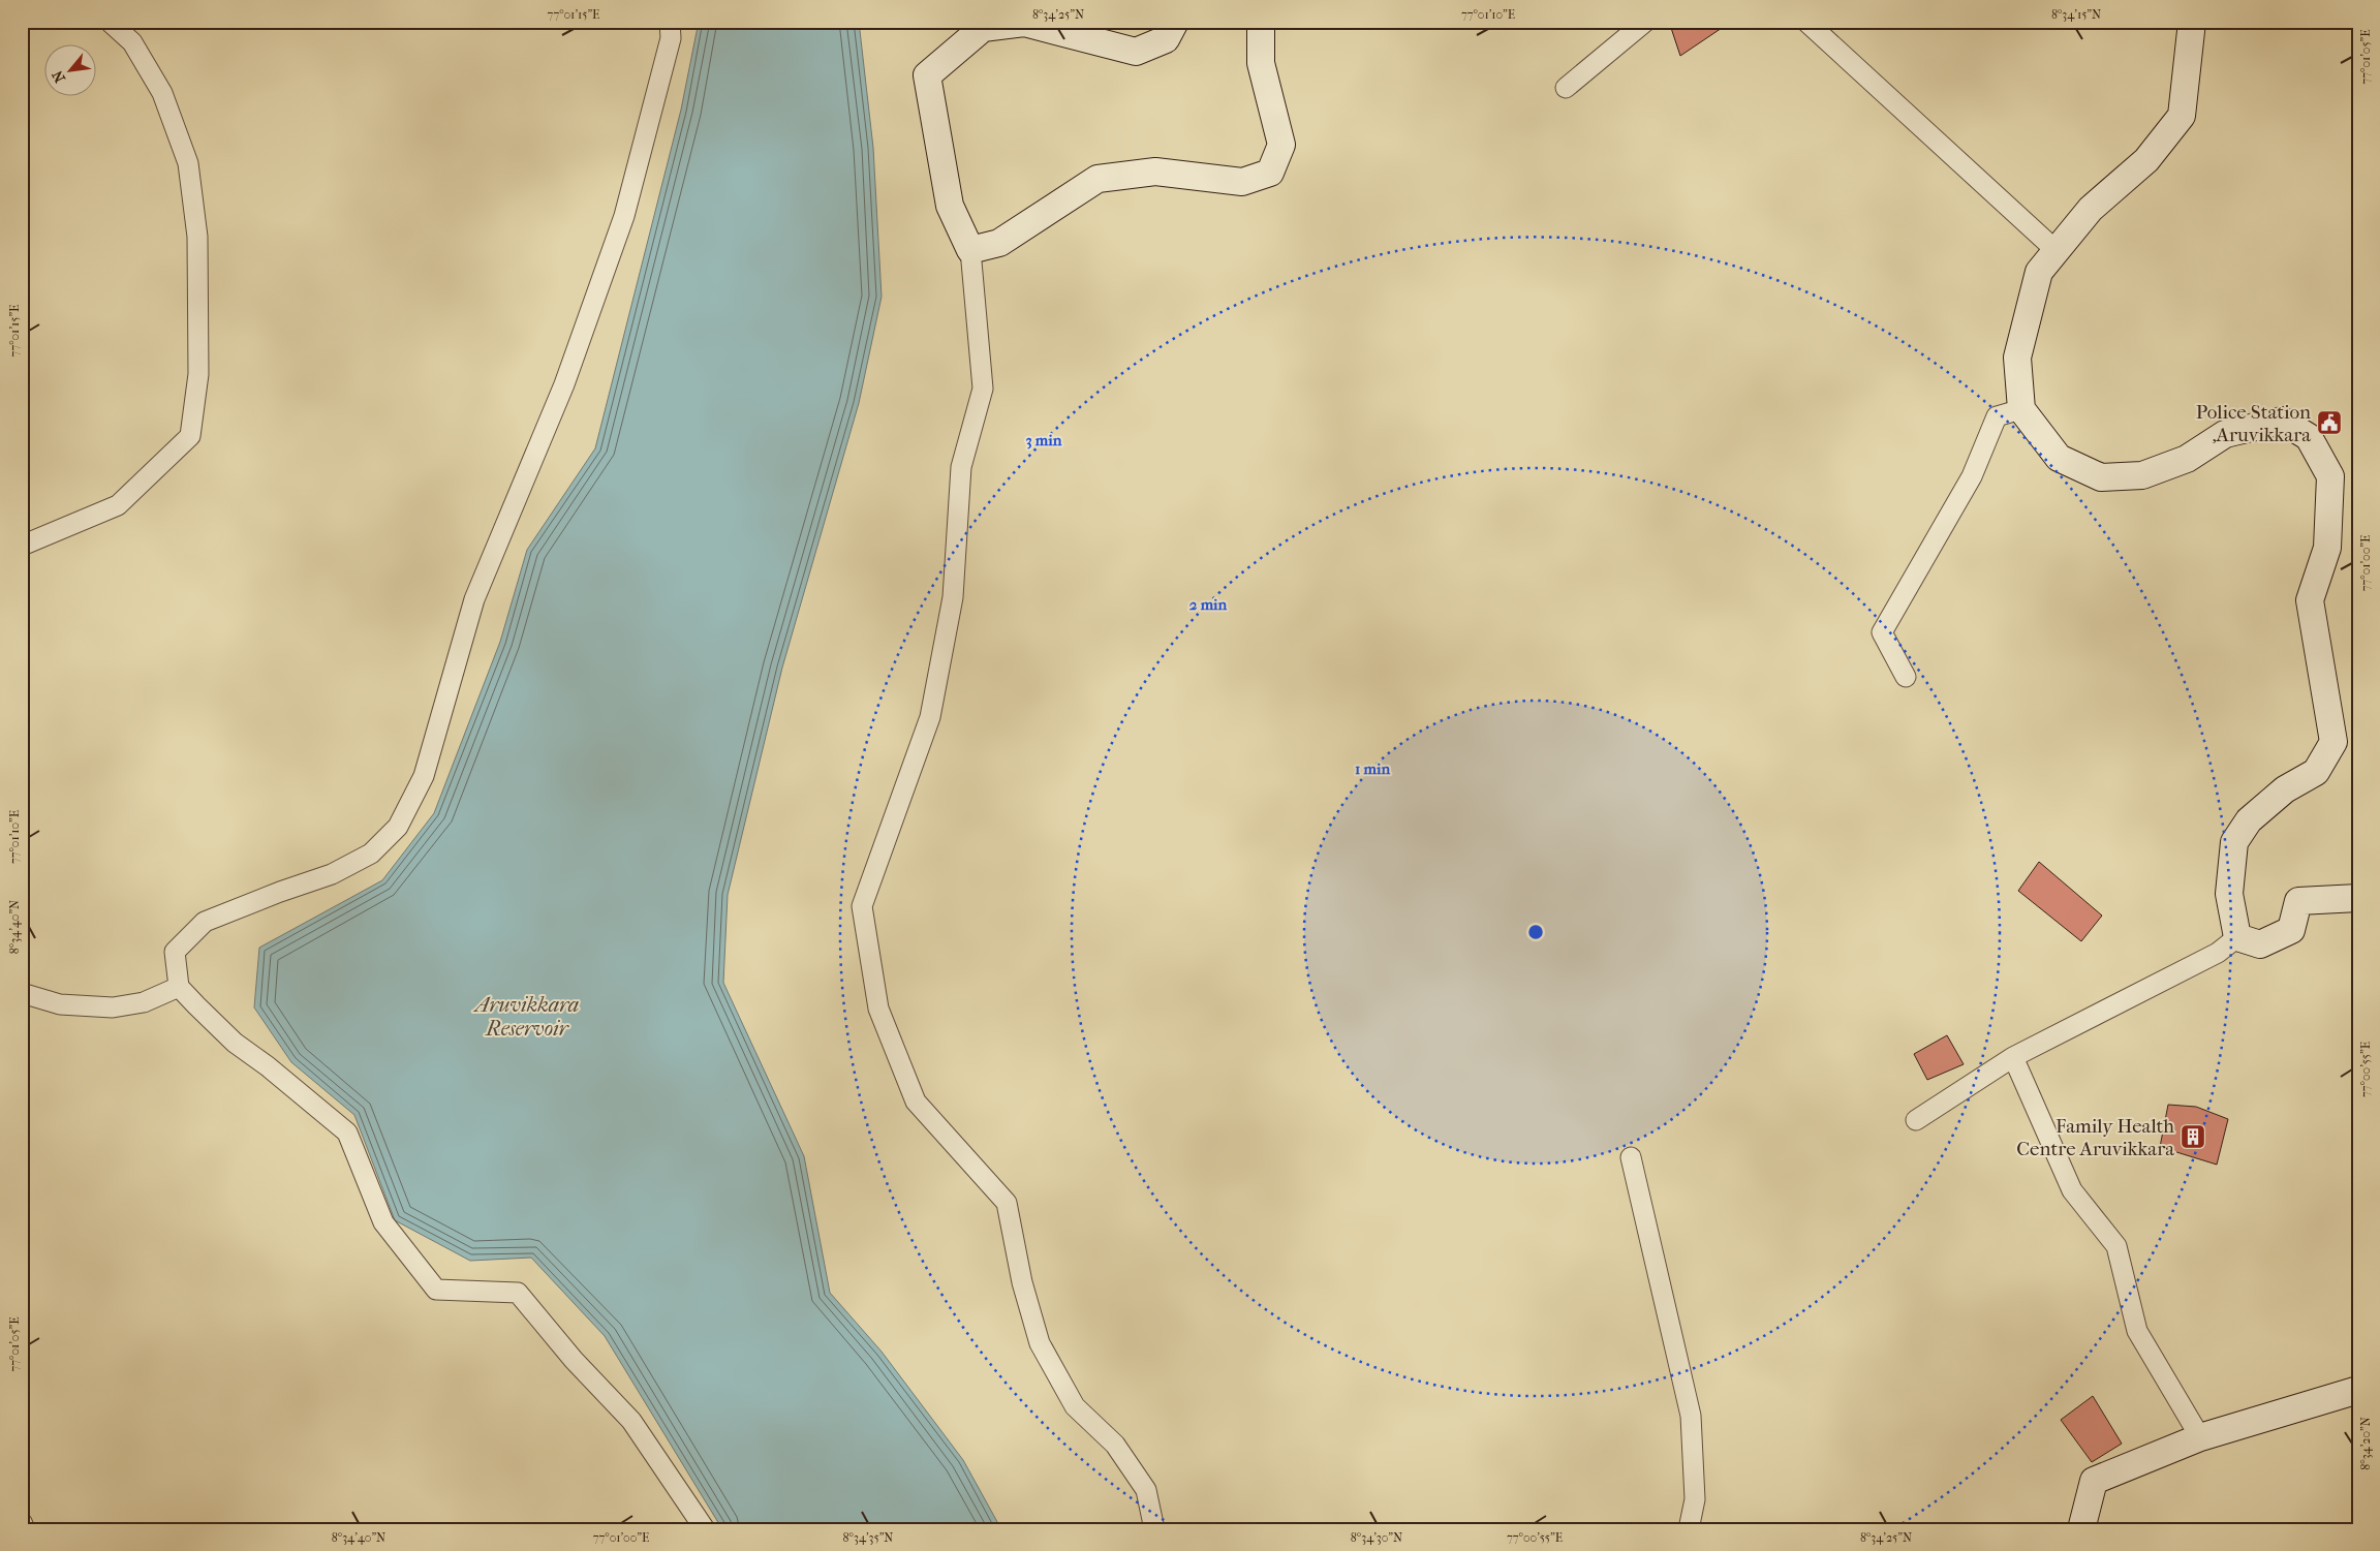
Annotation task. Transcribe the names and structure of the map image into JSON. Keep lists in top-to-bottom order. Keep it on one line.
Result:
{"water":["Aruvikkara Reservoir"],"places":{"public building":["Police Station ,Aruvikkara"],"building":["Family Health Centre Aruvikkara"]},"north":"bottom left","coordinates":["77°01'15\"E","8°34'25\"N","77°01'10\"E","8°34'15\"N","77°01'05\"E","77°01'00\"E","8°34'40\"N","77°00'55\"E","8°34'20\"N","8°34'35\"N","8°34'30\"N"],"rings":["3 min","2 min","1 min"]}
